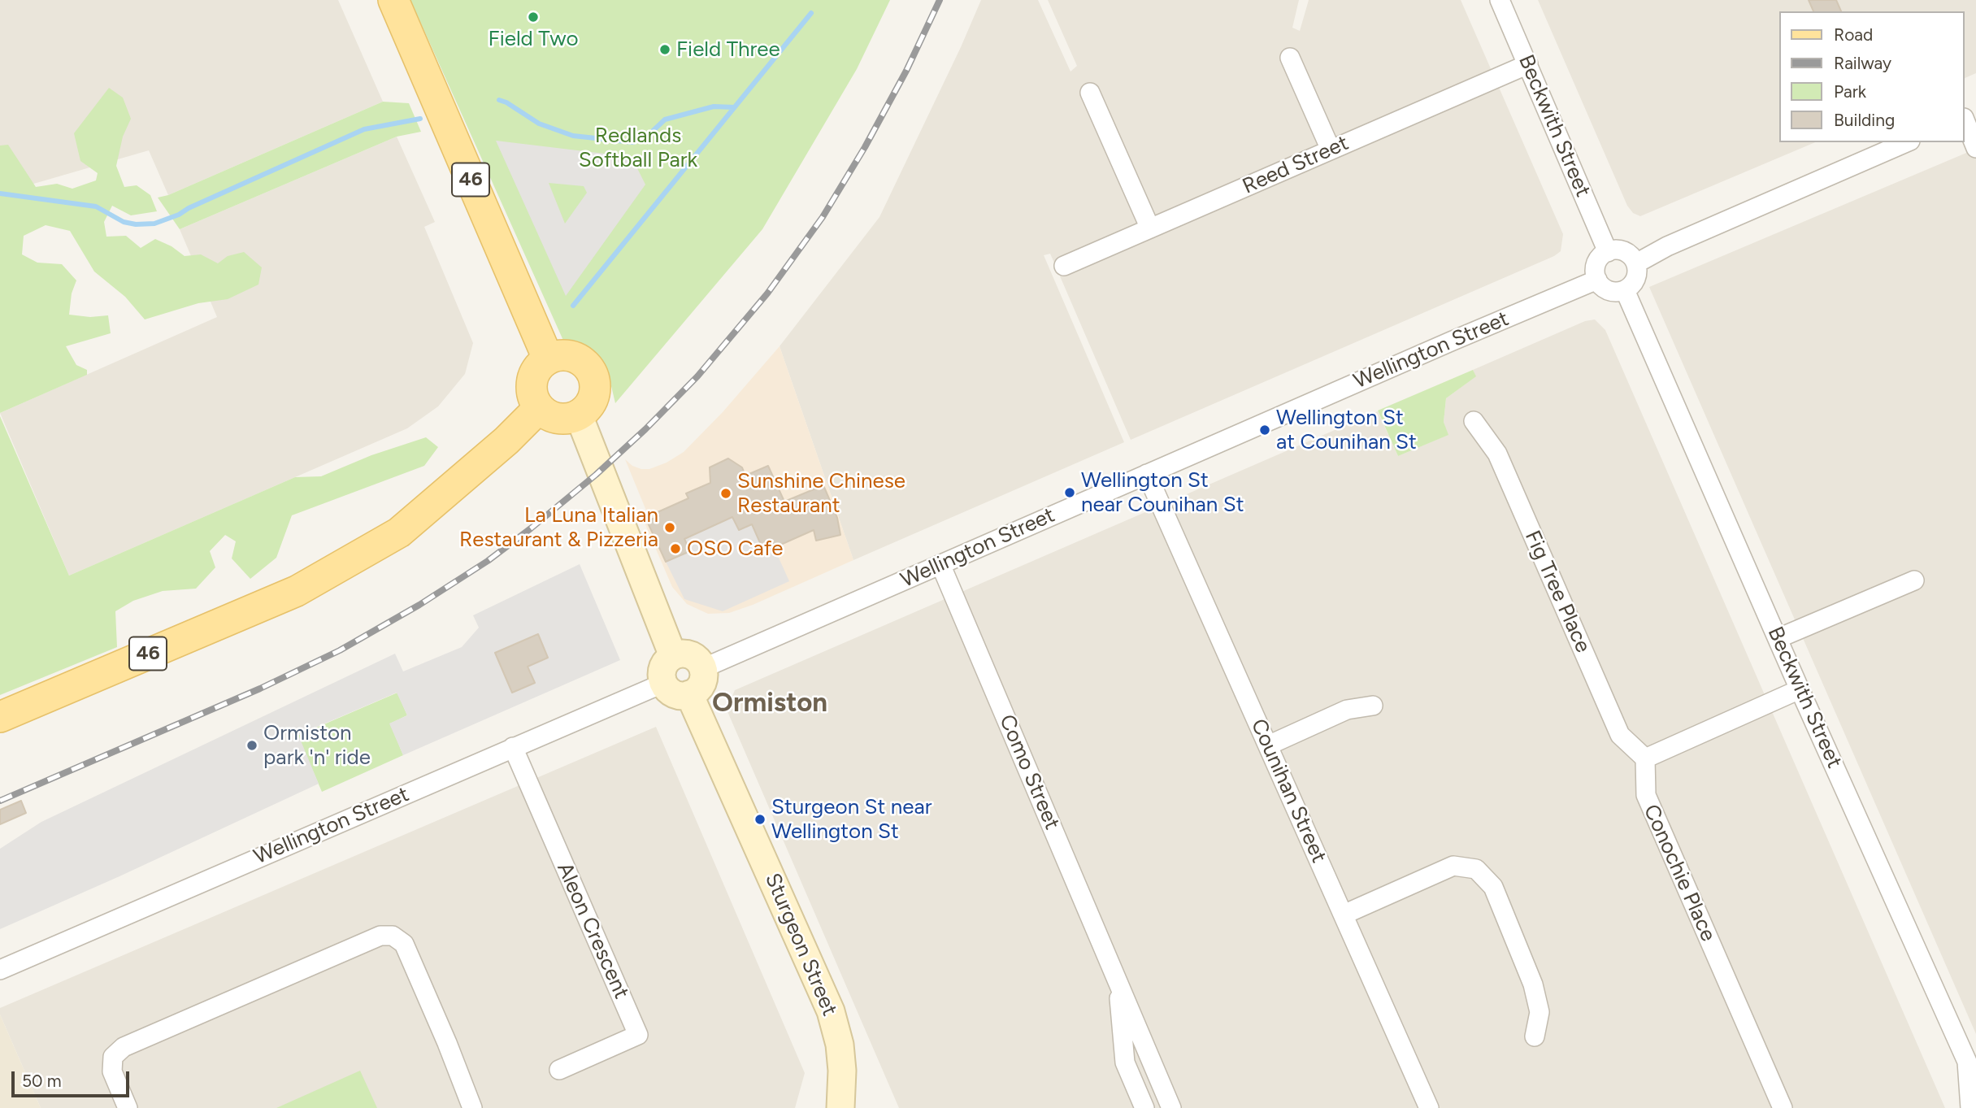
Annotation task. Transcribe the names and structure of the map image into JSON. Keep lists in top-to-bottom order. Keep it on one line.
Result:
{"streets":{"main road":["46"],"street":["Beckwith Street","Reed Street","Wellington Street","Fig Tree Place","Como Street","Counihan Street","Conochie Place","Aleon Crescent","Sturgeon Street"]},"crossings":[["Beckwith Street","Reed Street"],["Beckwith Street","Wellington Street"],["Wellington Street","Como Street"],["Wellington Street","Counihan Street"],["Wellington Street","Aleon Crescent"],["Wellington Street","Sturgeon Street"],["Fig Tree Place","Conochie Place"]],"districts":["Ormiston"],"parks":["Redlands Softball Park"],"places":["Field Two","Field Three","Wellington St at Counihan St","Wellington St near Counihan St","Sunshine Chinese Restaurant","La Luna Italian Restaurant & Pizzeria","OSO Cafe","Ormiston park 'n' ride","Sturgeon St near Wellington St"],"legend":["Road","Railway","Park","Building"],"scale_bar":"50 m"}
